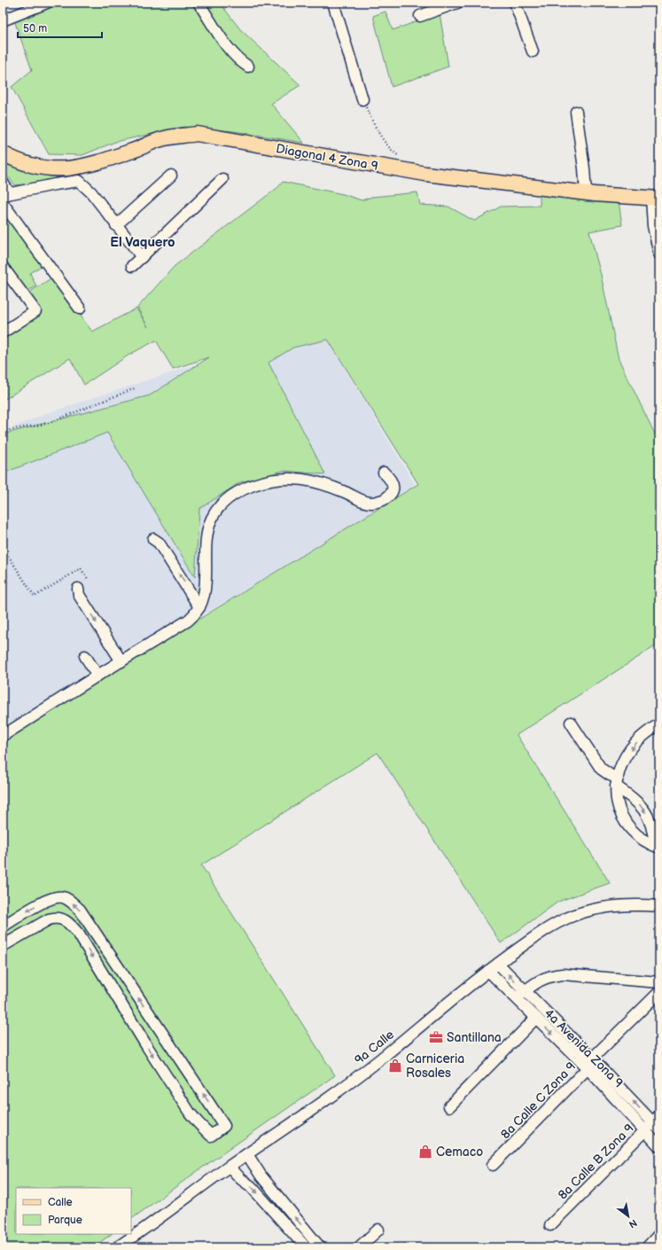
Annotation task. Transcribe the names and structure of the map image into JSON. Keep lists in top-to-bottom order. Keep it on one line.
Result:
{"streets":{"main road":["Diagonal 4 Zona 9"],"street":["9a Calle","4a Avenida Zona 9","8a Calle C Zona 9","8a Calle B Zona 9"]},"crossings":[["9a Calle","4a Avenida Zona 9"],["4a Avenida Zona 9","8a Calle C Zona 9"],["4a Avenida Zona 9","8a Calle B Zona 9"]],"districts":["El Vaquero"],"places":{"office":["Santillana"],"shop":["Carniceria Rosales","Cemaco"]},"legend":["Calle","Parque"],"scale_bar":"50 m","north":"bottom right"}
